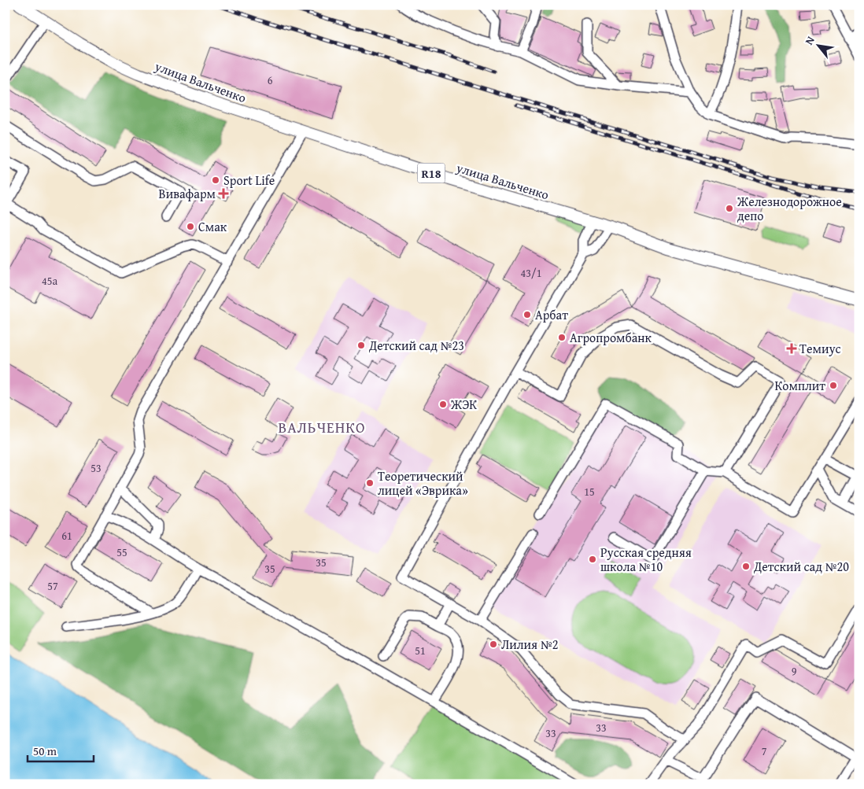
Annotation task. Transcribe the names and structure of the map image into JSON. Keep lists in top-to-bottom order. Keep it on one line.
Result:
{"streets":{"main road":["улица Вальченко","R18"]},"districts":["ВАЛЬЧЕНКО"],"places":{"other":["Sport Life","Железнодорожное депо","Смак","Арбат","Агропромбанк","Детский сад №23","Комплит","ЖЭК","Теоретический лицей «Эврика»","Русская средняя школа №10","Детский сад №20","Лилия №2"],"health":["Вивафарм","Темиус"]},"house_numbers":["6","43/1","45а","53","15","61","55","35","35","57","51","9","33","33","7"],"scale_bar":"50 m","north":"top left"}
